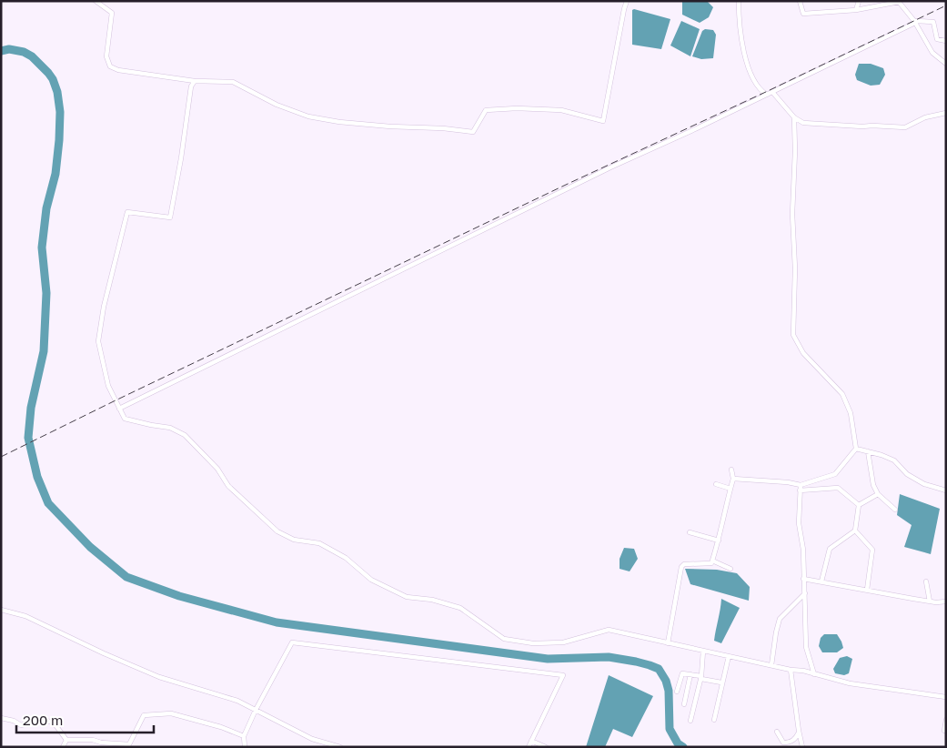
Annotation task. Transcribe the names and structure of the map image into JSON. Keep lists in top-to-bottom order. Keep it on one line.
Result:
{"scale_bar":"200 m"}
